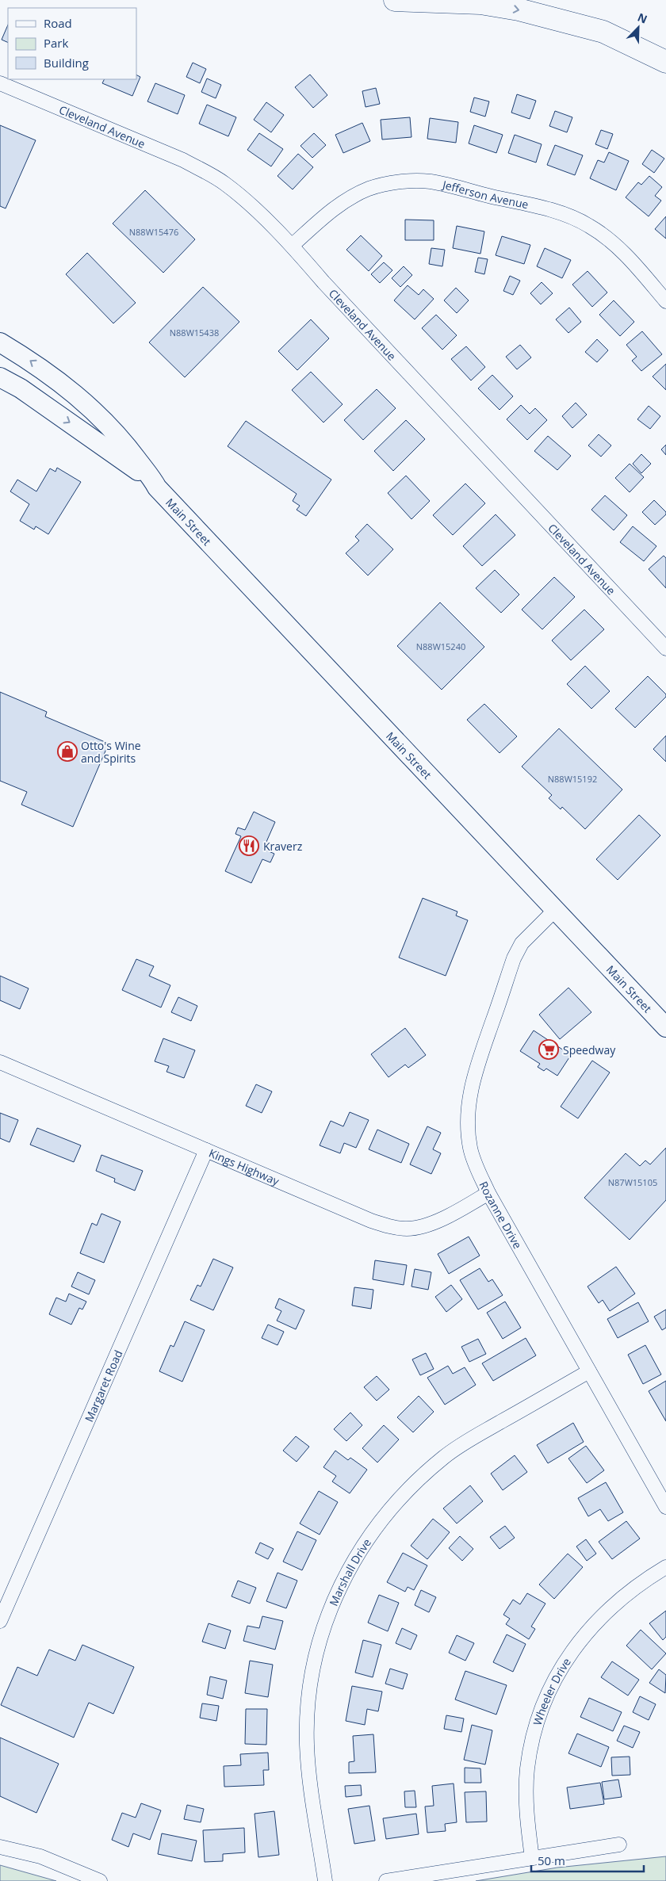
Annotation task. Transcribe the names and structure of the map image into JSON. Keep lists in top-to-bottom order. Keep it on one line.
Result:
{"streets":{"main road":["Main Street"],"street":["Cleveland Avenue","Jefferson Avenue","Kings Highway","Rozanne Drive","Margaret Road","Marshall Drive","Wheeler Drive"]},"crossings":[["Cleveland Avenue","Jefferson Avenue"],["Main Street","Rozanne Drive"],["Kings Highway","Rozanne Drive"],["Kings Highway","Margaret Road"],["Rozanne Drive","Marshall Drive"]],"places":{"shop":["Otto's Wine and Spirits"],"restaurant":["Kraverz"],"supermarket":["Speedway"]},"house_numbers":["N88W15476","N88W15438","N88W15240","N88W15192","N87W15105"],"legend":["Road","Park","Building"],"scale_bar":"50 m","north":"top right"}
